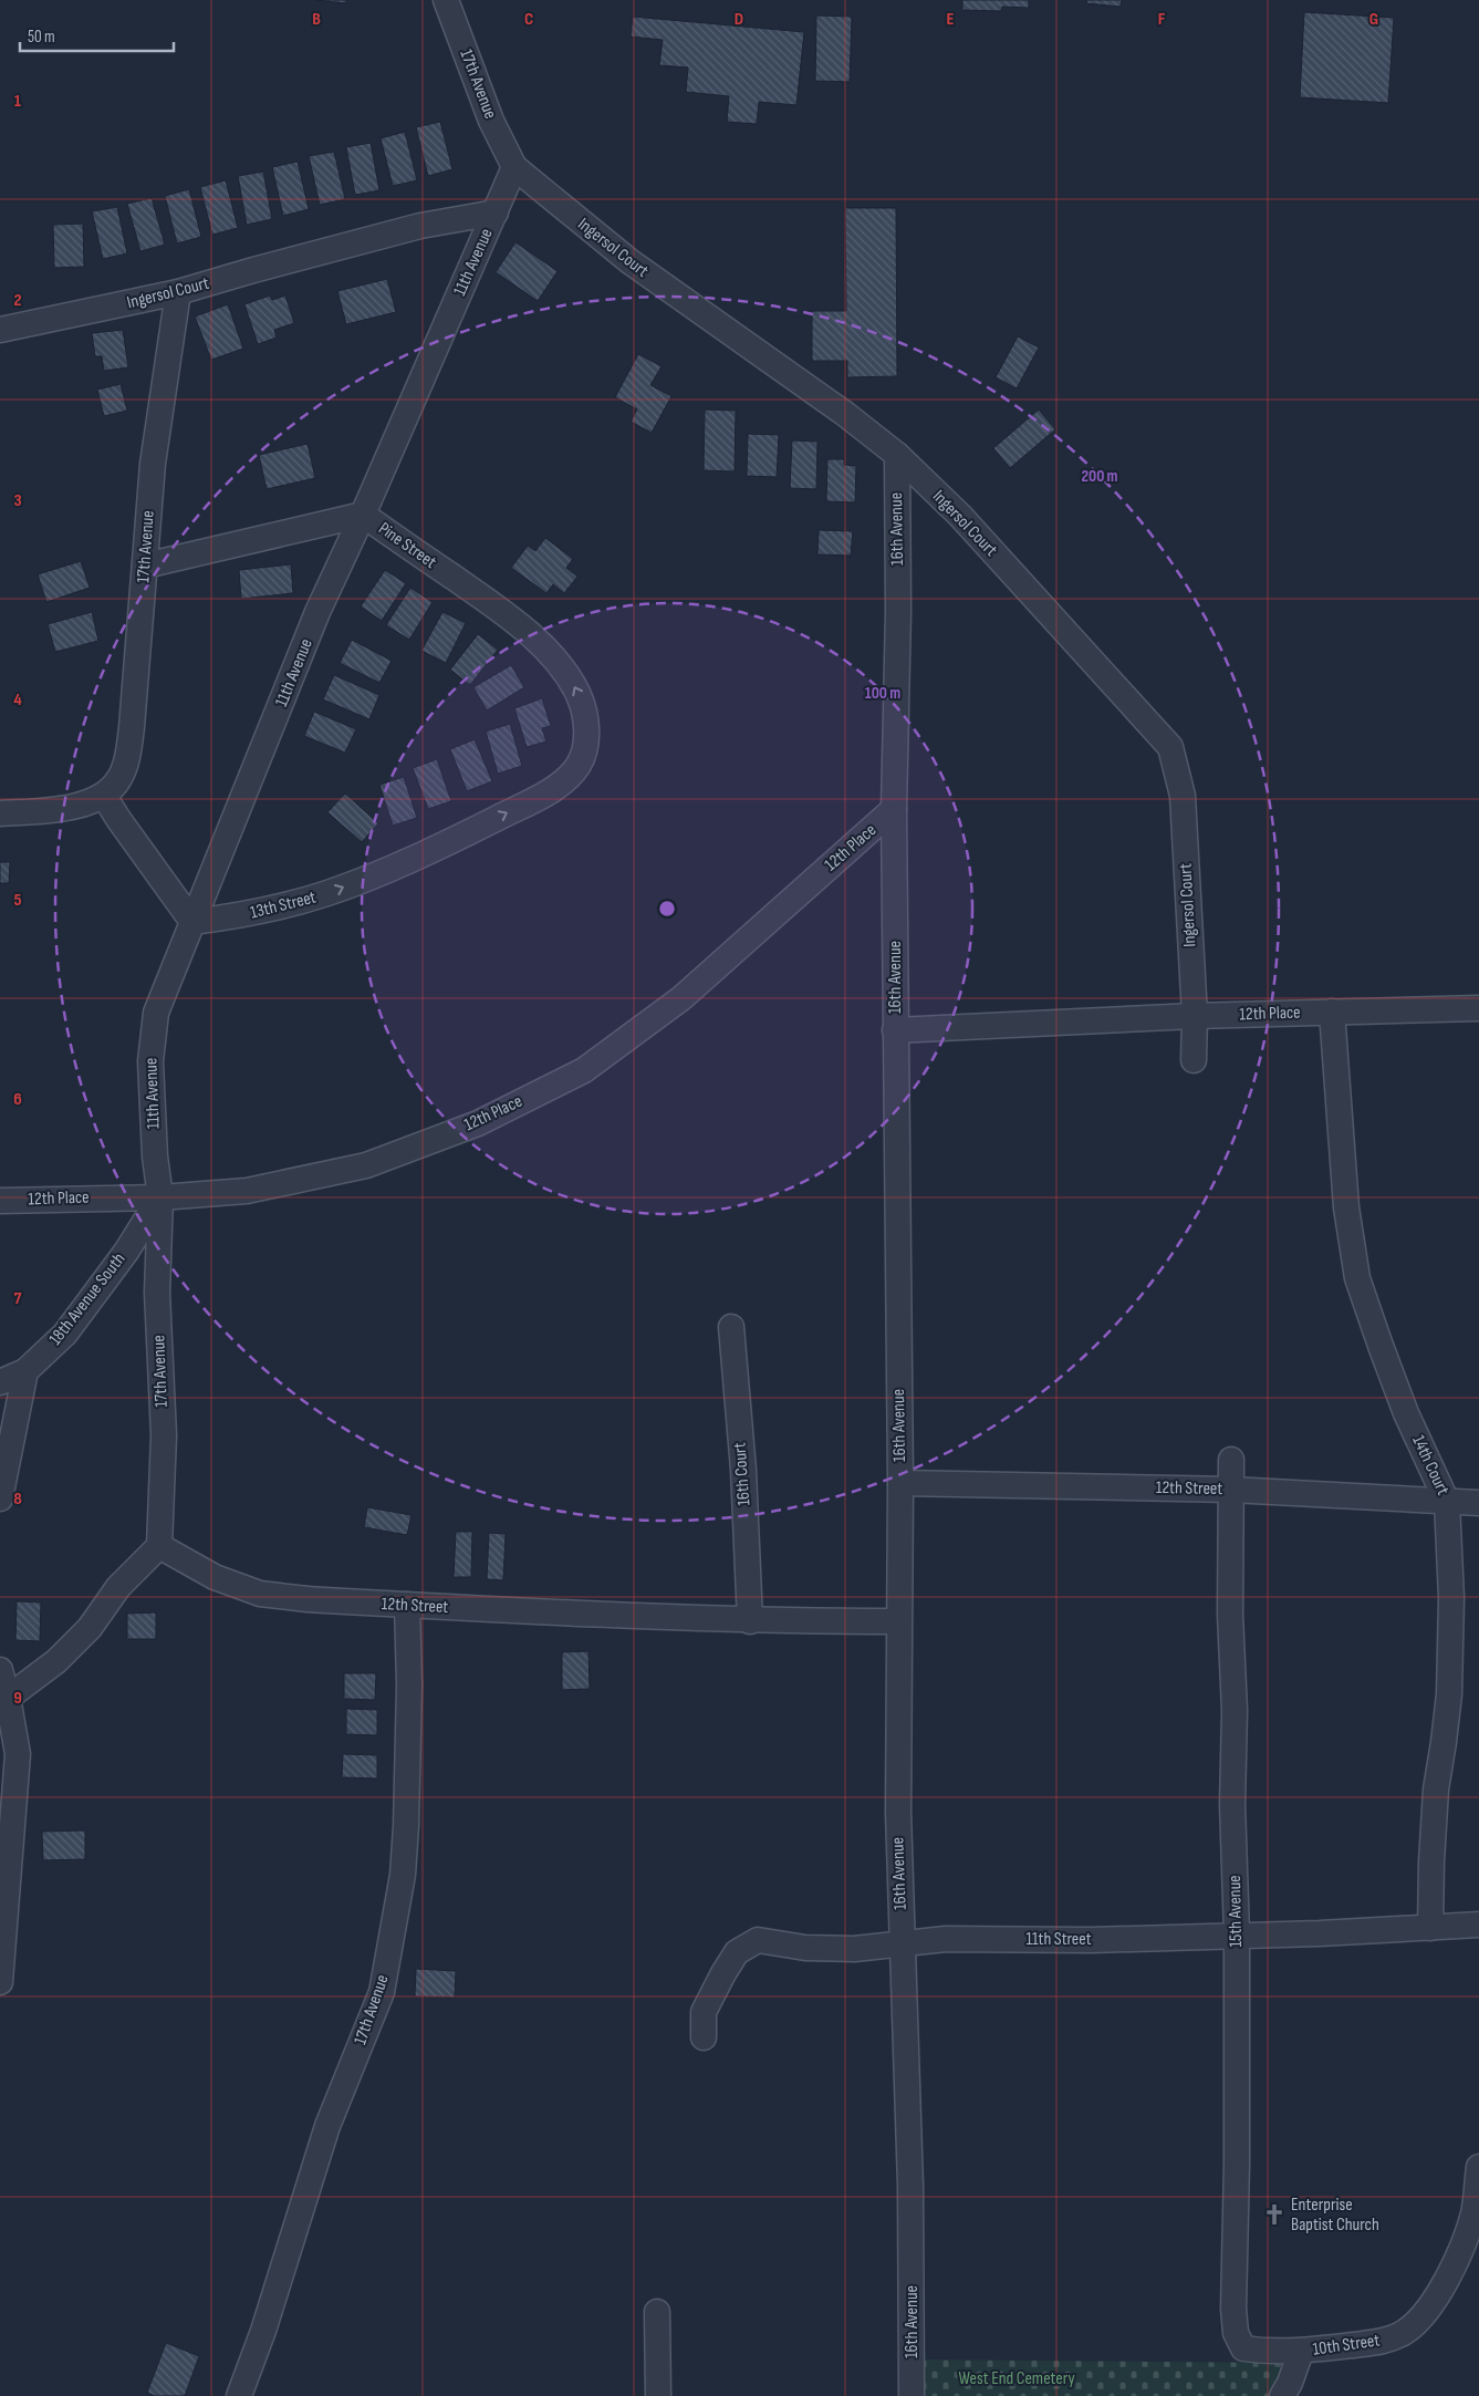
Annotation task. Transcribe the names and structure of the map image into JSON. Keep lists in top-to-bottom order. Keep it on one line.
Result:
{"streets":{"street":["17th Avenue","Ingersol Court","11th Avenue","16th Avenue","Pine Street","12th Place","13th Street","18th Avenue South","14th Court","16th Court","12th Street","15th Avenue","11th Street","10th Street"]},"crossings":[["17th Avenue","Ingersol Court"],["17th Avenue","11th Avenue"],["17th Avenue","Pine Street"],["17th Avenue","12th Place"],["17th Avenue","18th Avenue South"],["17th Avenue","12th Street"],["Ingersol Court","11th Avenue"],["Ingersol Court","16th Avenue"],["Ingersol Court","12th Place"],["11th Avenue","Pine Street"],["11th Avenue","12th Place"],["11th Avenue","13th Street"],["11th Avenue","18th Avenue South"],["16th Avenue","12th Place"],["16th Avenue","12th Street"],["16th Avenue","11th Street"],["Pine Street","13th Street"],["12th Place","18th Avenue South"],["12th Place","14th Court"],["14th Court","12th Street"],["14th Court","11th Street"],["16th Court","12th Street"],["12th Street","15th Avenue"],["15th Avenue","11th Street"],["15th Avenue","10th Street"]],"one_way":["Pine Street","13th Street"],"parks":["West End Cemetery"],"places":{"church":["Enterprise Baptist Church"]},"scale_bar":"50 m","grid":{"columns":["B","C","D","E","F","G"],"rows":["1","2","3","4","5","6","7","8","9"]},"rings":["200 m","100 m"]}
